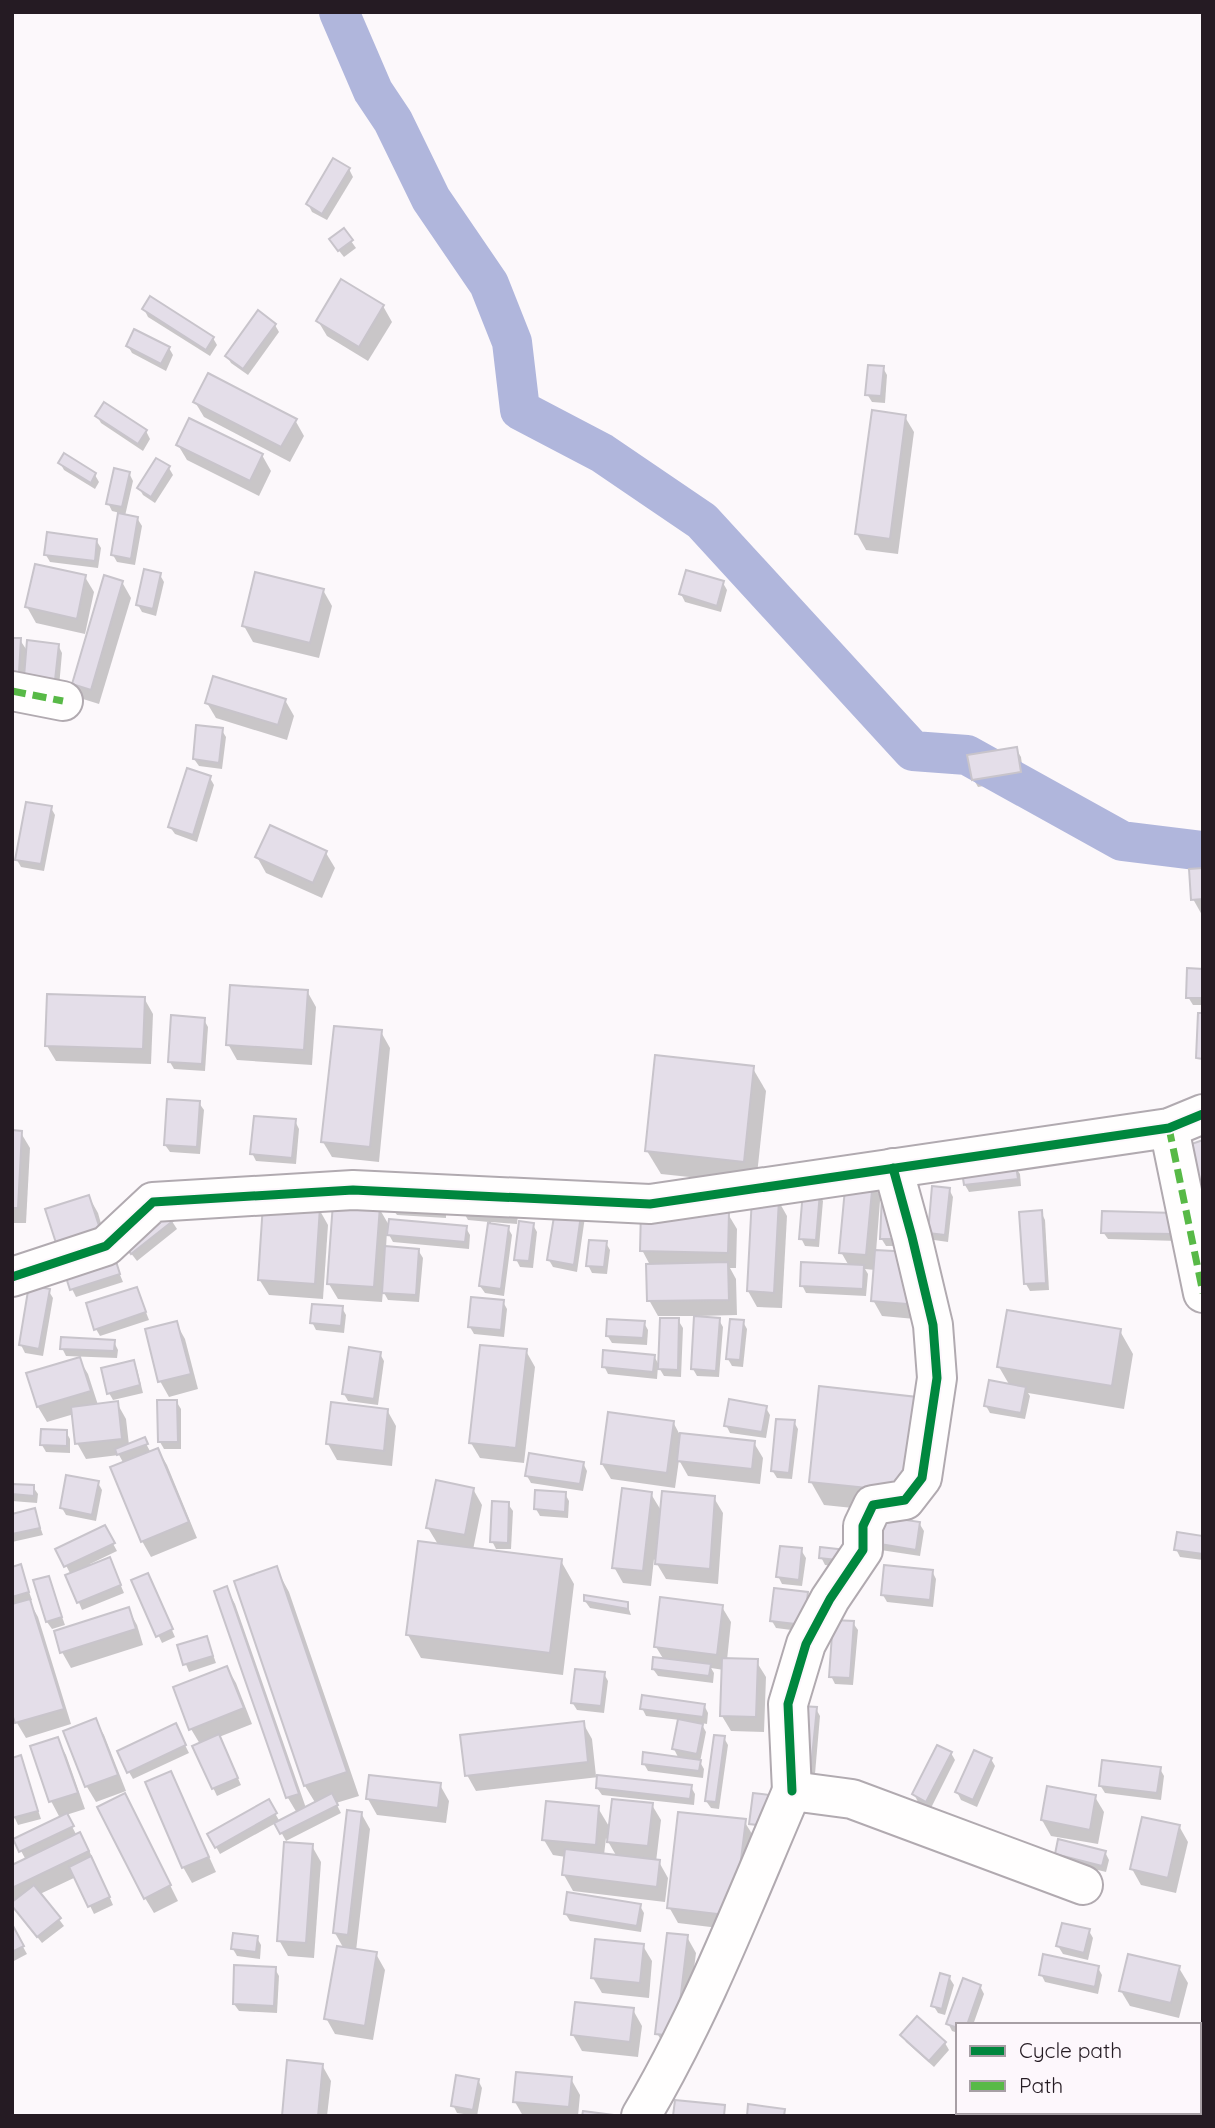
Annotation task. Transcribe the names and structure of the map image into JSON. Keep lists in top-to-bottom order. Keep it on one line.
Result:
{"legend":["Cycle path","Path"]}
